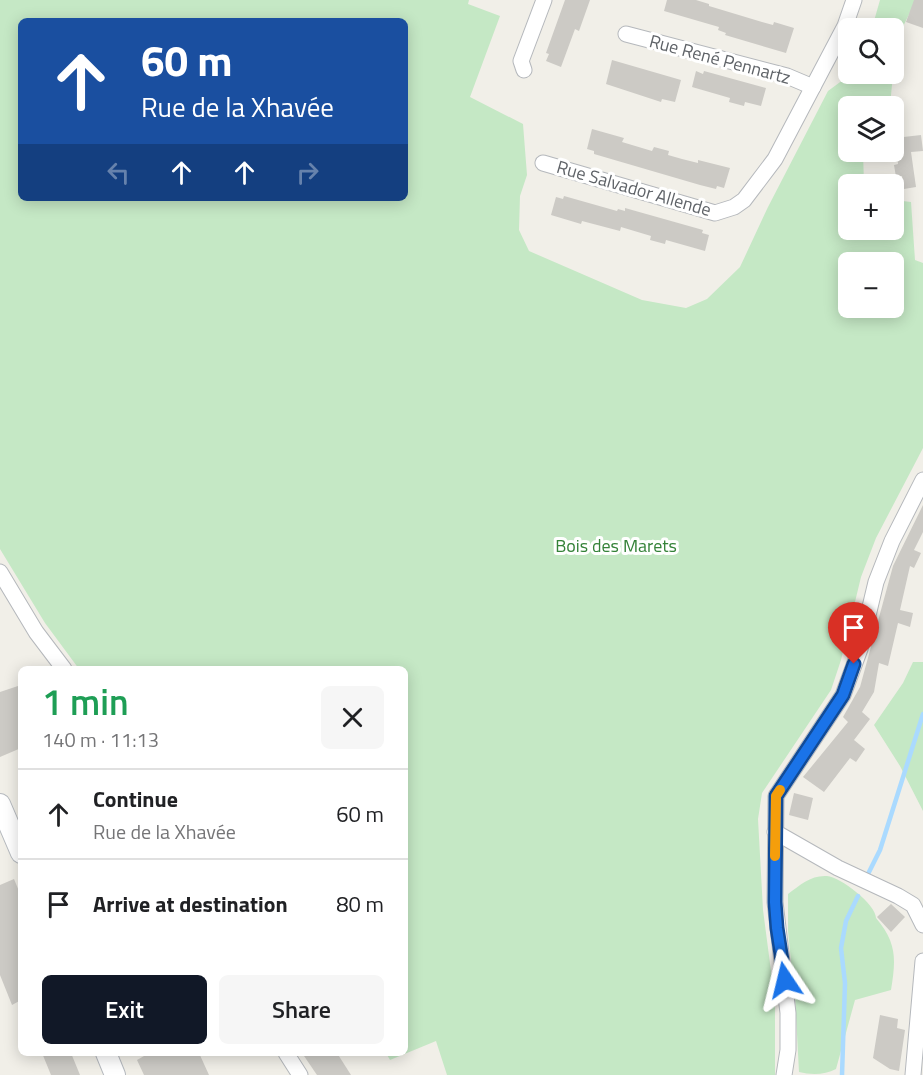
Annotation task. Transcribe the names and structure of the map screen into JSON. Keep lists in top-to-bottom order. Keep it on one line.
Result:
{"streets":{"street":["Rue René Pennartz","Rue Salvador Allende"]},"crossings":[["Rue René Pennartz","Rue Salvador Allende"]],"parks":["Bois des Marets"],"page":{"map_buttons":["+","−"],"turn":["60 m","Rue de la Xhavée"],"heading":["1 min","140 m · 11:13"],"list":[{"name":"Continue","note":"Rue de la Xhavée","value":"60 m"},{"name":"Arrive at destination","value":"80 m"}],"buttons":["Exit","Share"]}}
